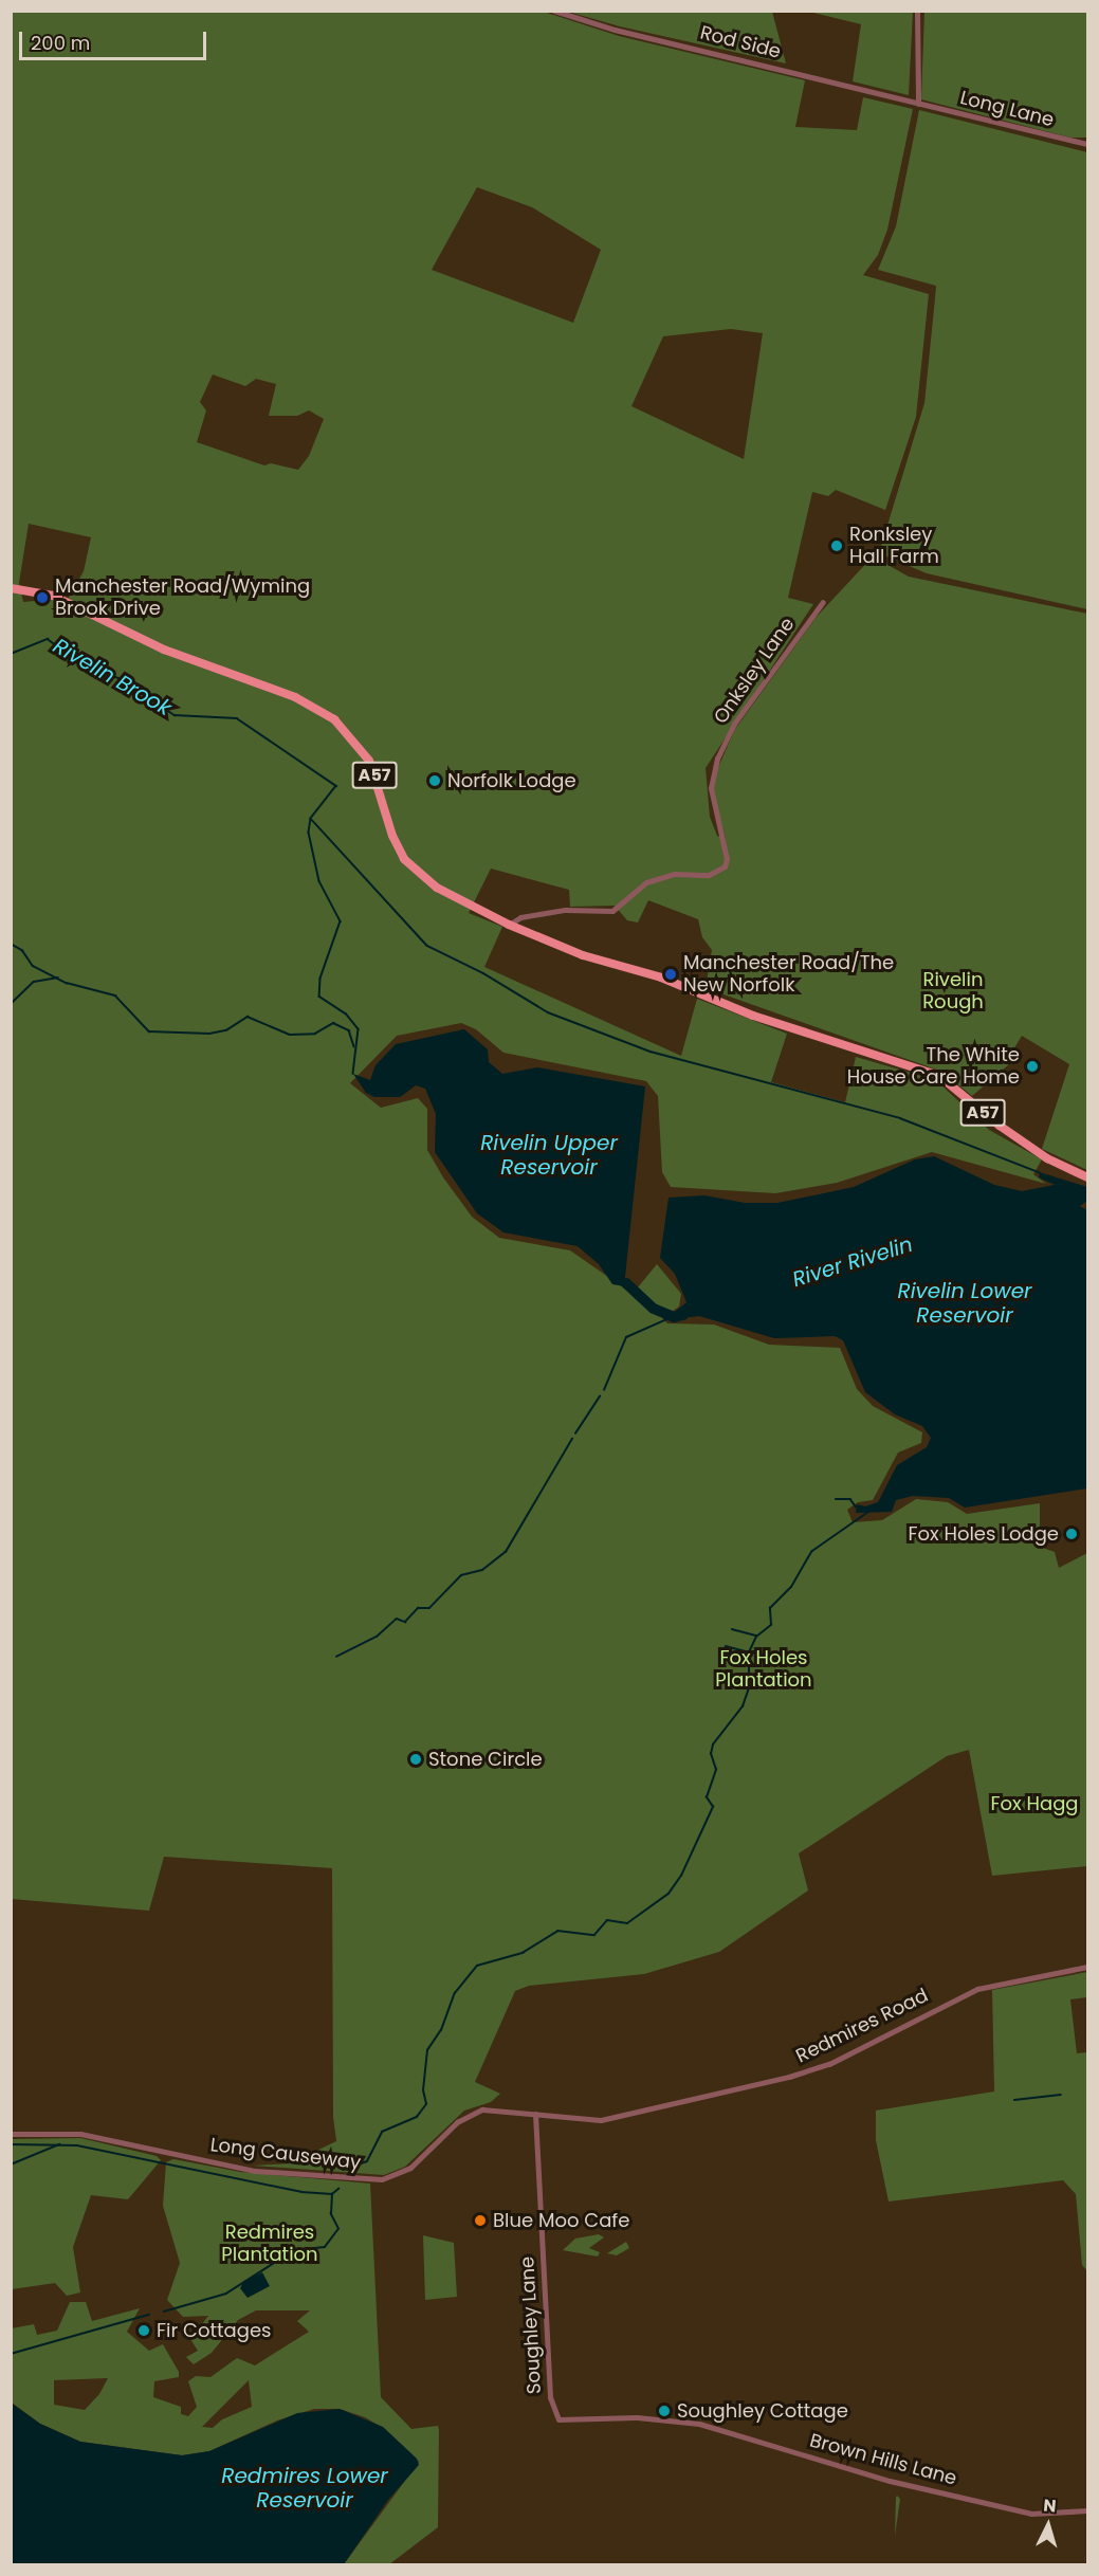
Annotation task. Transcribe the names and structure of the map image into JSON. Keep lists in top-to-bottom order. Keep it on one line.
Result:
{"streets":{"main road":["A57"],"street":["Rod Side","Long Lane","Onksley Lane","Redmires Road","Long Causeway","Soughley Lane","Brown Hills Lane"]},"crossings":[["Rod Side","Long Lane"],["Onksley Lane","A57"],["Redmires Road","Long Causeway"],["Redmires Road","Soughley Lane"],["Long Causeway","Soughley Lane"],["Soughley Lane","Brown Hills Lane"]],"water":["Rivelin Brook","Rivelin Upper Reservoir","River Rivelin","Rivelin Lower Reservoir","Redmires Lower Reservoir"],"parks":["Rivelin Rough","Fox Holes Plantation","Fox Hagg","Redmires Plantation"],"places":["Ronksley Hall Farm","Manchester Road/Wyming Brook Drive","Norfolk Lodge","Manchester Road/The New Norfolk","The White House Care Home","Fox Holes Lodge","Stone Circle","Blue Moo Cafe","Fir Cottages","Soughley Cottage"],"scale_bar":"200 m","north":"top"}
